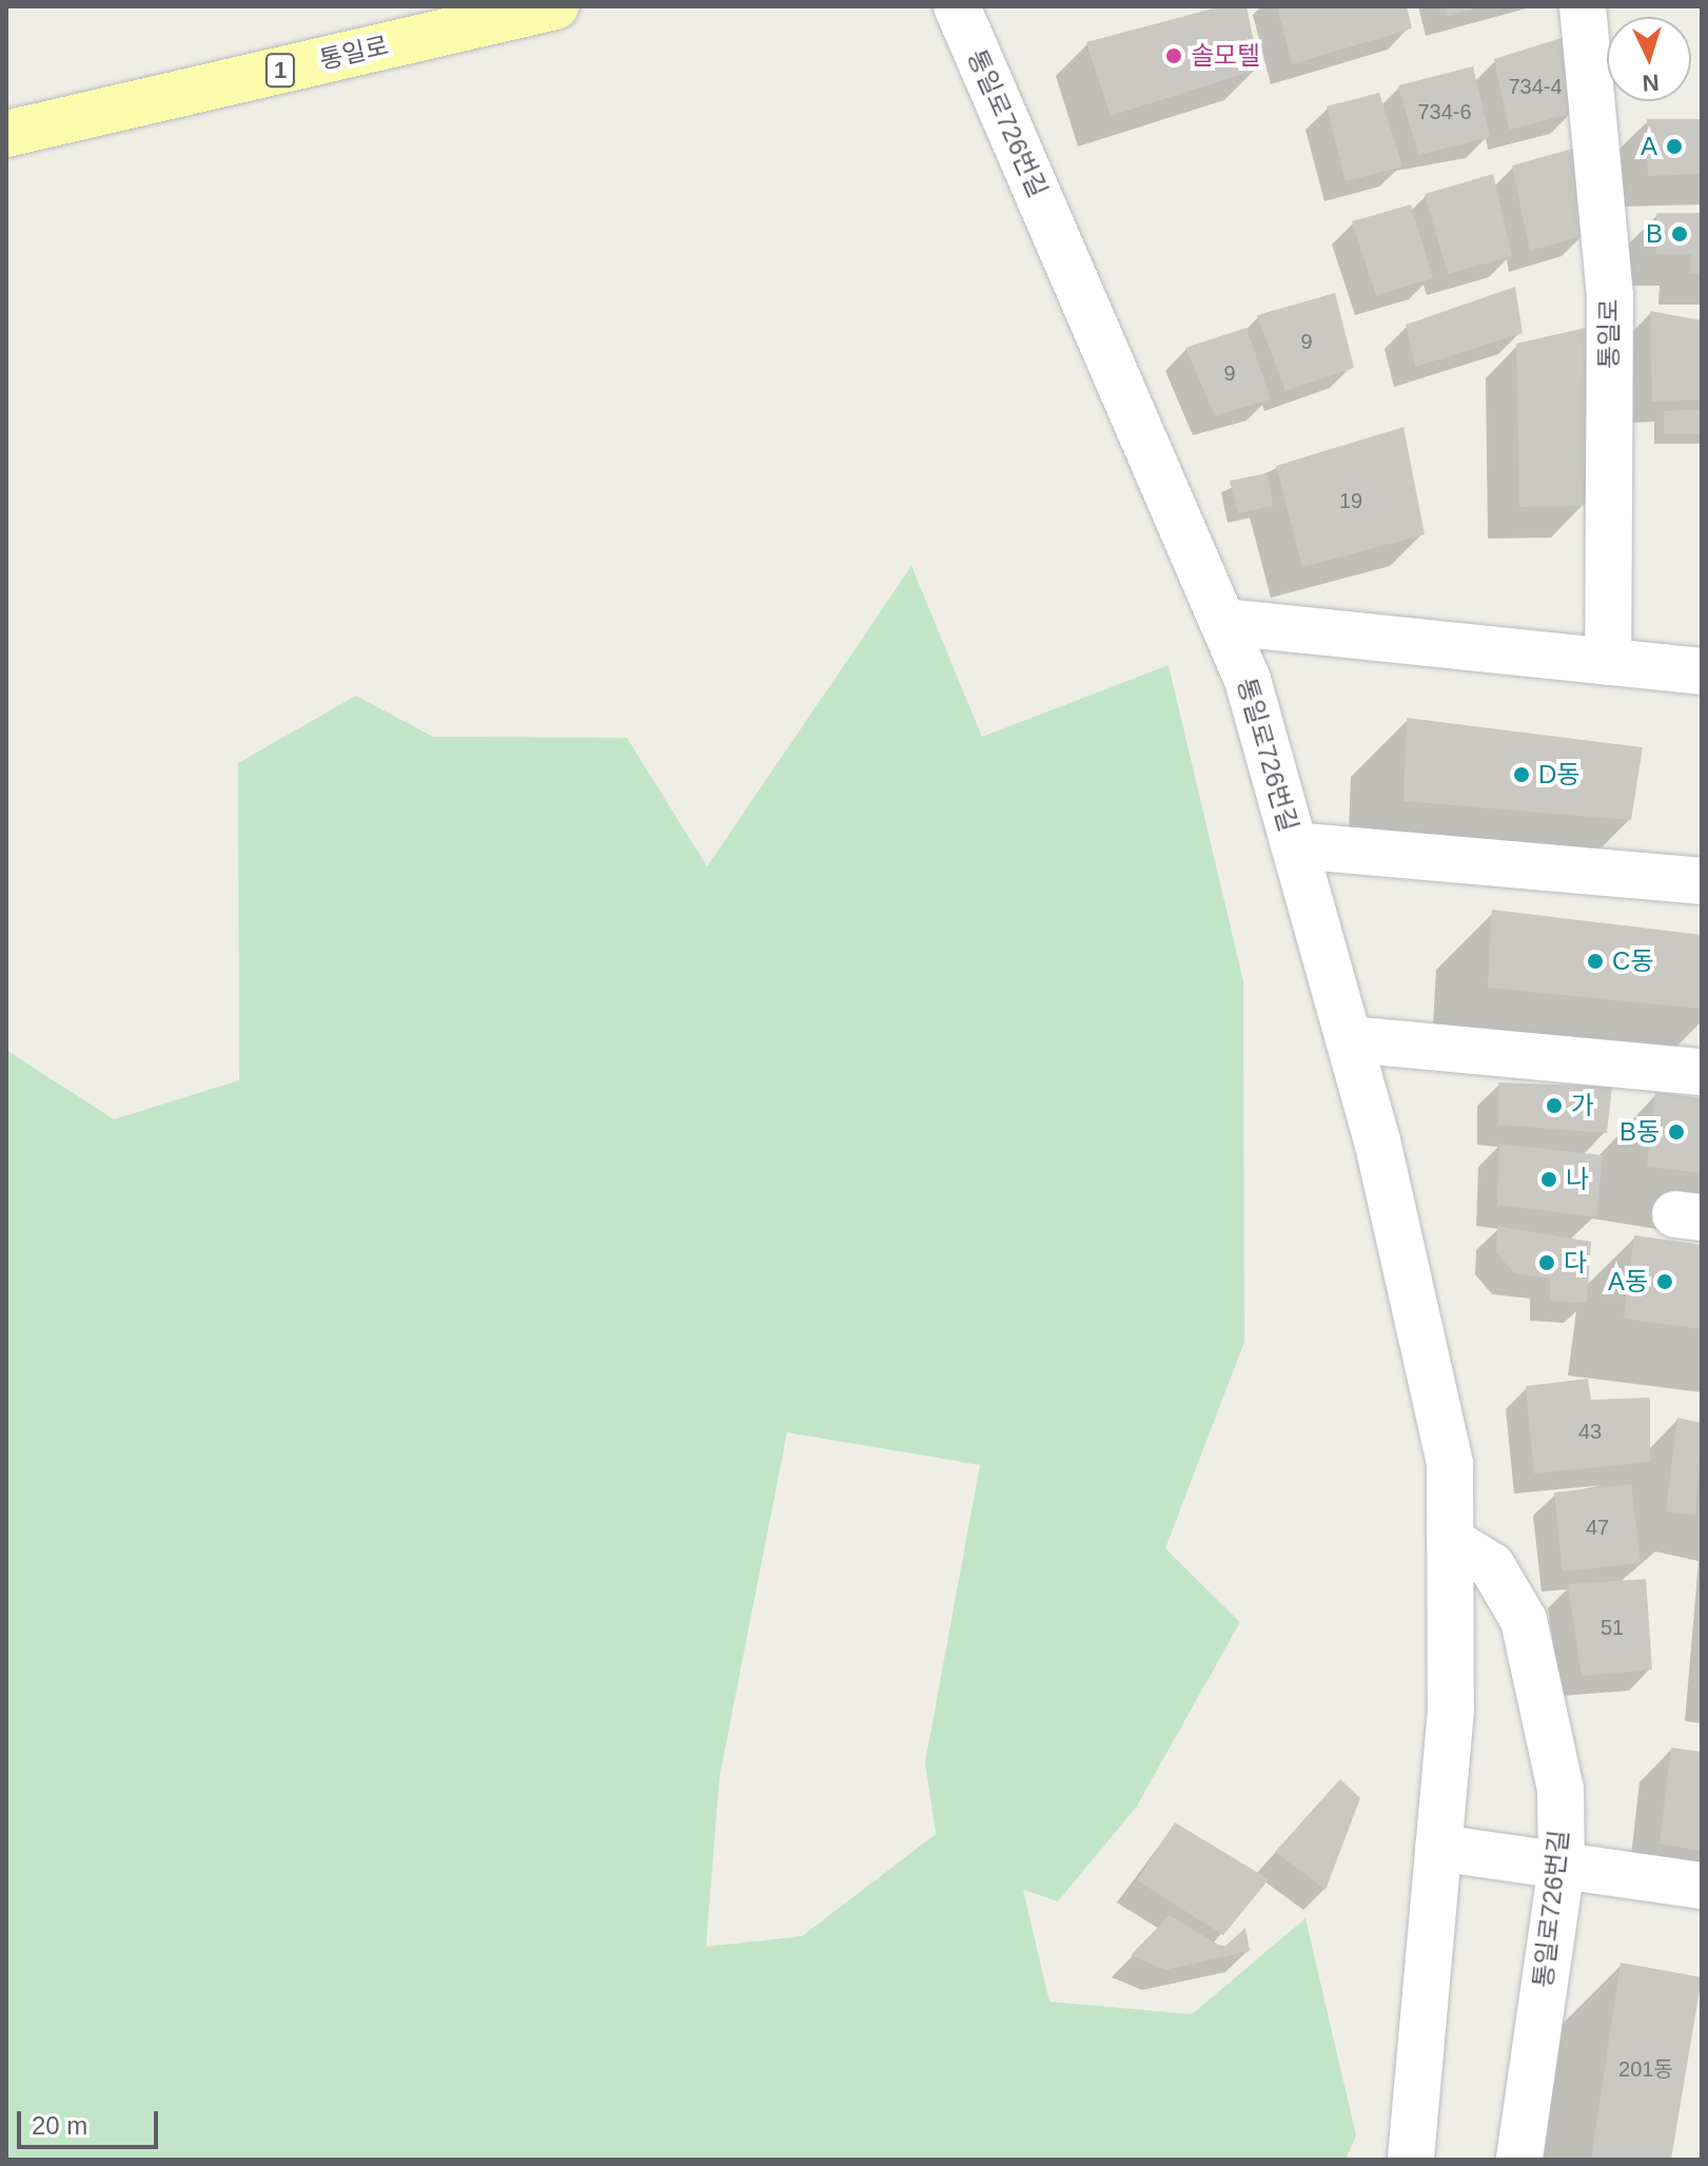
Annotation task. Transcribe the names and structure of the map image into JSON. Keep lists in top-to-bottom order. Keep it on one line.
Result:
{"streets":{"main road":["통일로","1"],"street":["통일로726번길"]},"places":["솔모텔","A","B","D동","C동","가","B동","나","다","A동"],"house_numbers":["734-4","734-6","9","9","19","43","47","51","201동"],"scale_bar":"20 m","north":"bottom"}
